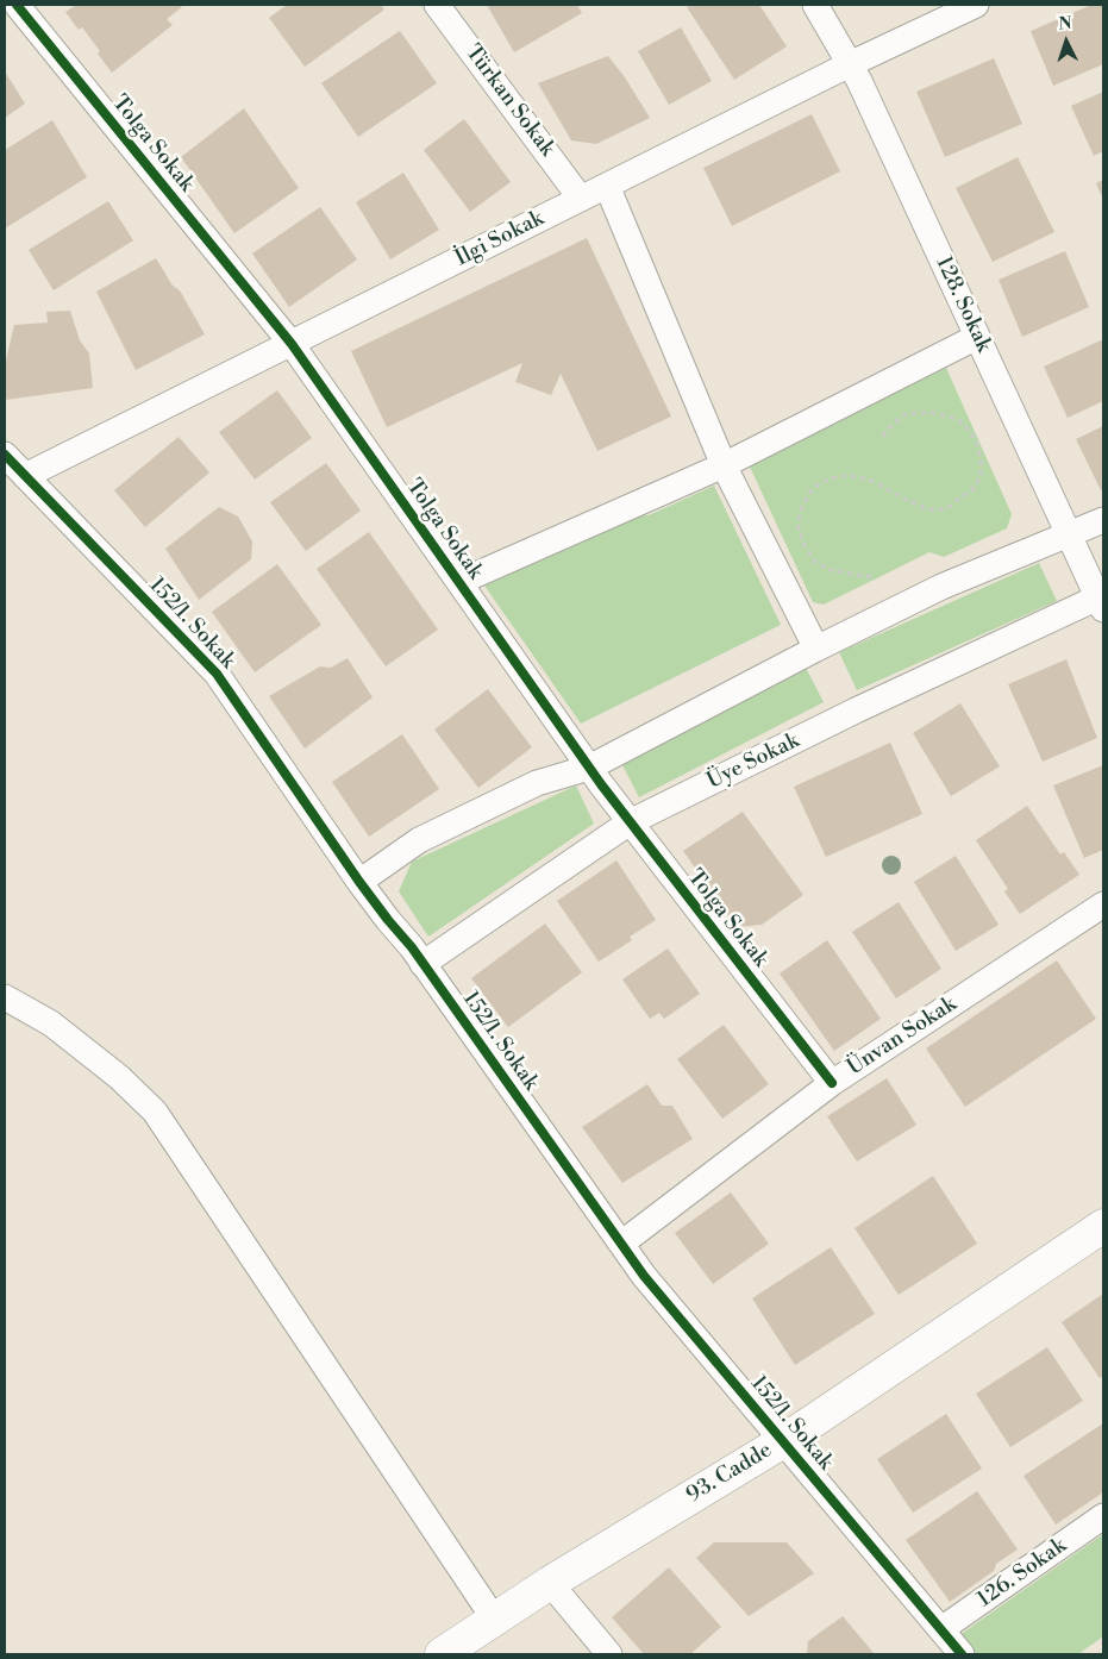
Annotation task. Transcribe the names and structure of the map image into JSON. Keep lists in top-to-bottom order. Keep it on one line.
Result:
{"streets":{"main road":["93. Cadde"],"street":["Türkan Sokak","Tolga Sokak","İlgi Sokak","128. Sokak","152/1. Sokak","Üye Sokak","Ünvan Sokak","126. Sokak"]},"crossings":[["Türkan Sokak","İlgi Sokak"],["Tolga Sokak","İlgi Sokak"],["Tolga Sokak","Üye Sokak"],["Tolga Sokak","Ünvan Sokak"],["İlgi Sokak","128. Sokak"],["İlgi Sokak","152/1. Sokak"],["128. Sokak","Üye Sokak"],["152/1. Sokak","Üye Sokak"],["152/1. Sokak","Ünvan Sokak"],["152/1. Sokak","93. Cadde"],["152/1. Sokak","126. Sokak"]],"north":"top"}
